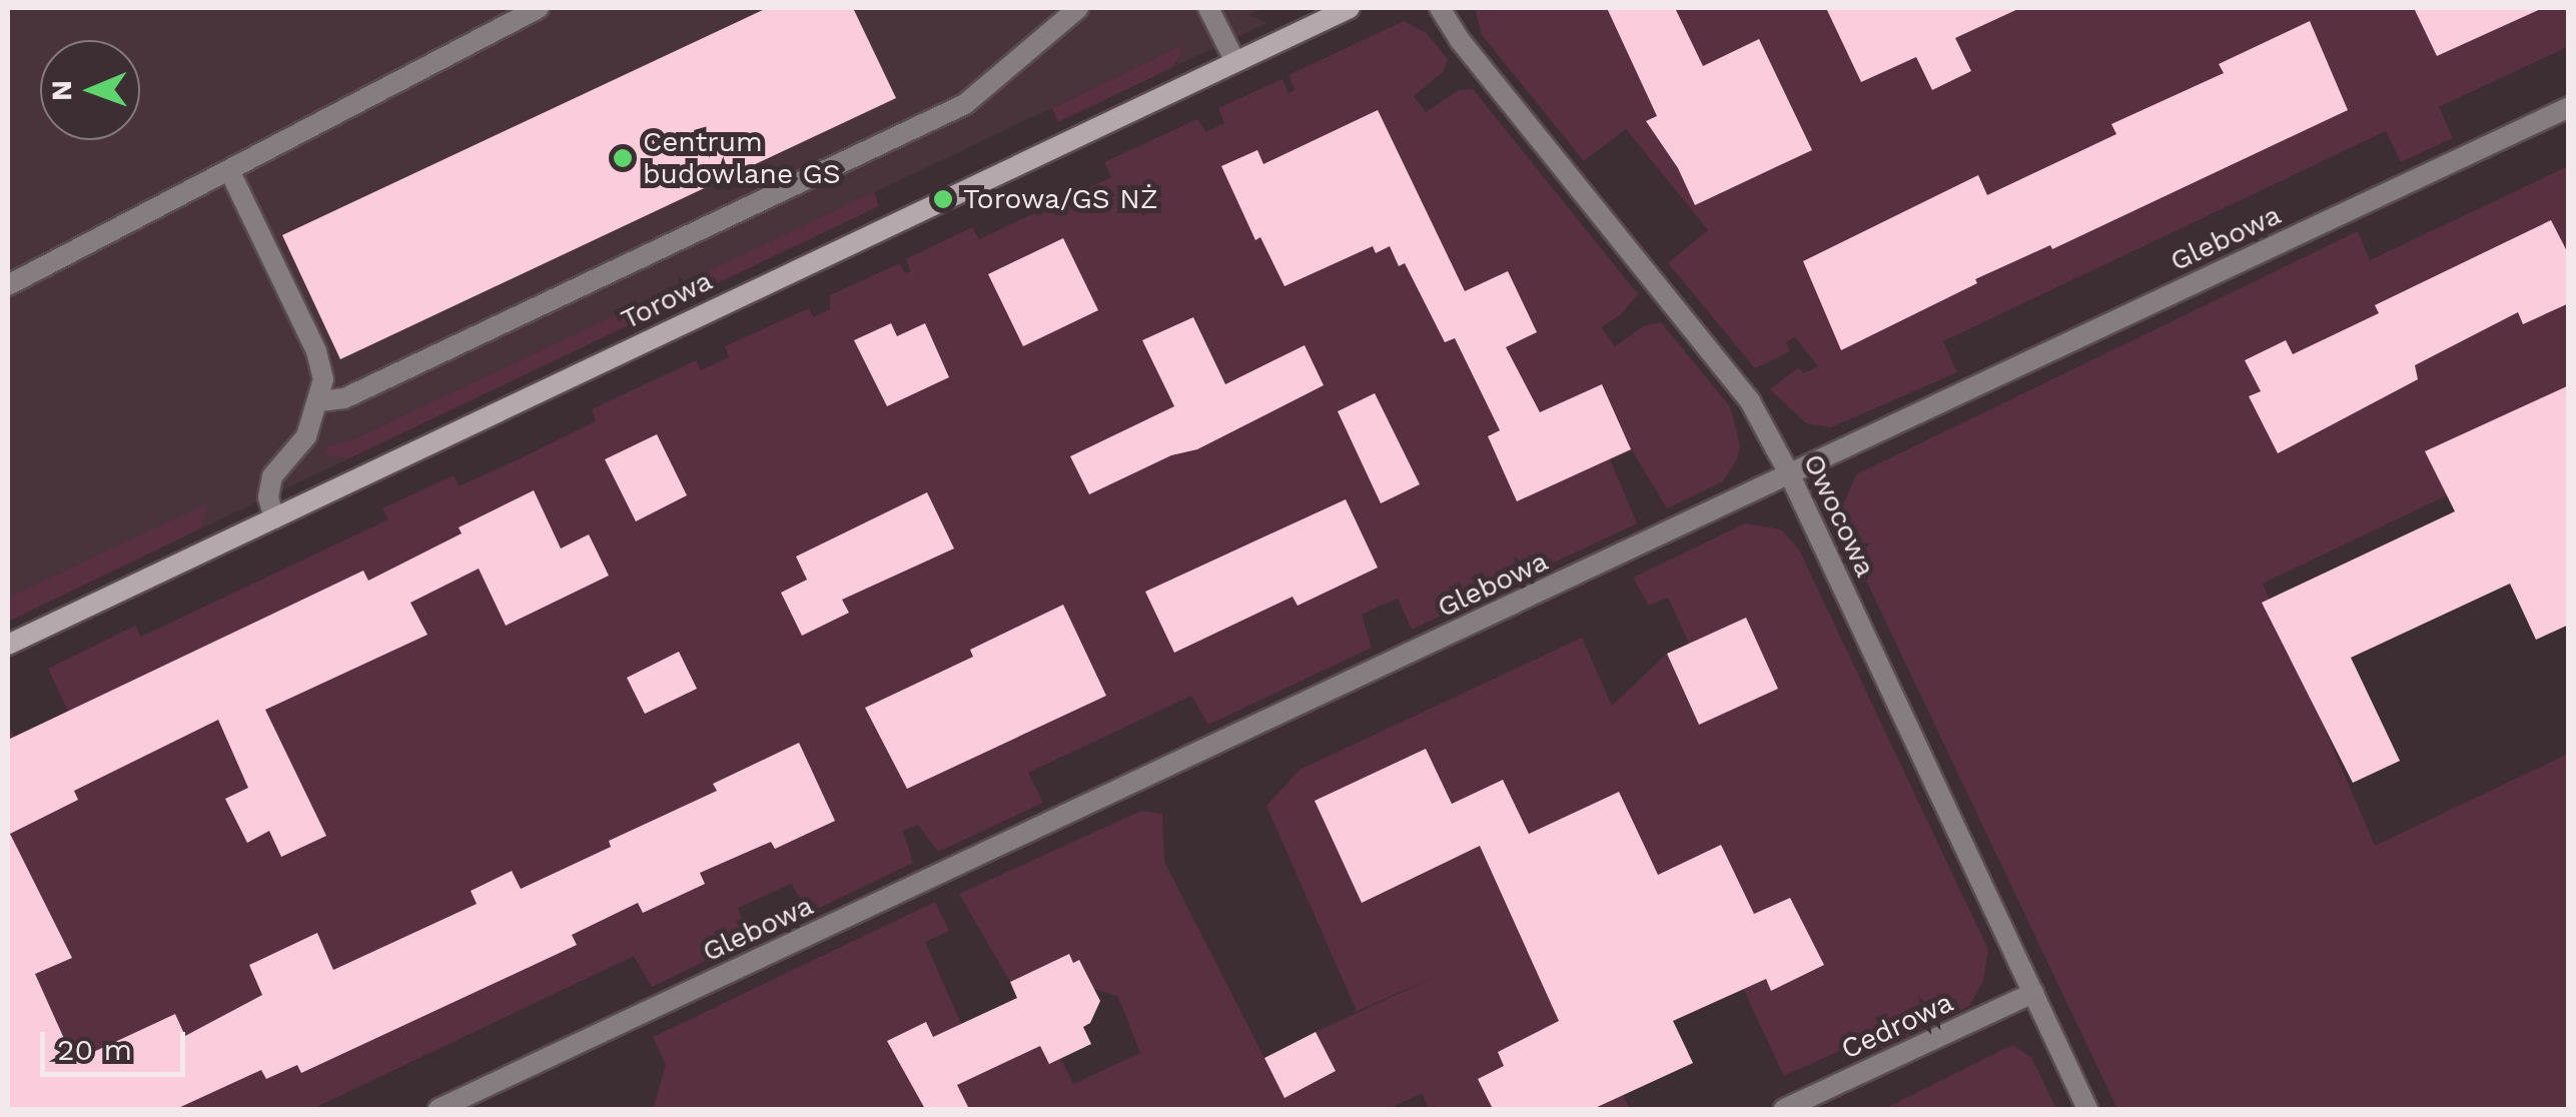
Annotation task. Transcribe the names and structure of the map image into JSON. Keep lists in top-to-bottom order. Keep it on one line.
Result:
{"streets":{"street":["Glebowa","Torowa","Owocowa","Cedrowa"]},"crossings":[["Glebowa","Owocowa"],["Owocowa","Cedrowa"]],"places":["Centrum budowlane GS","Torowa/GS NŻ"],"scale_bar":"20 m","north":"left"}
